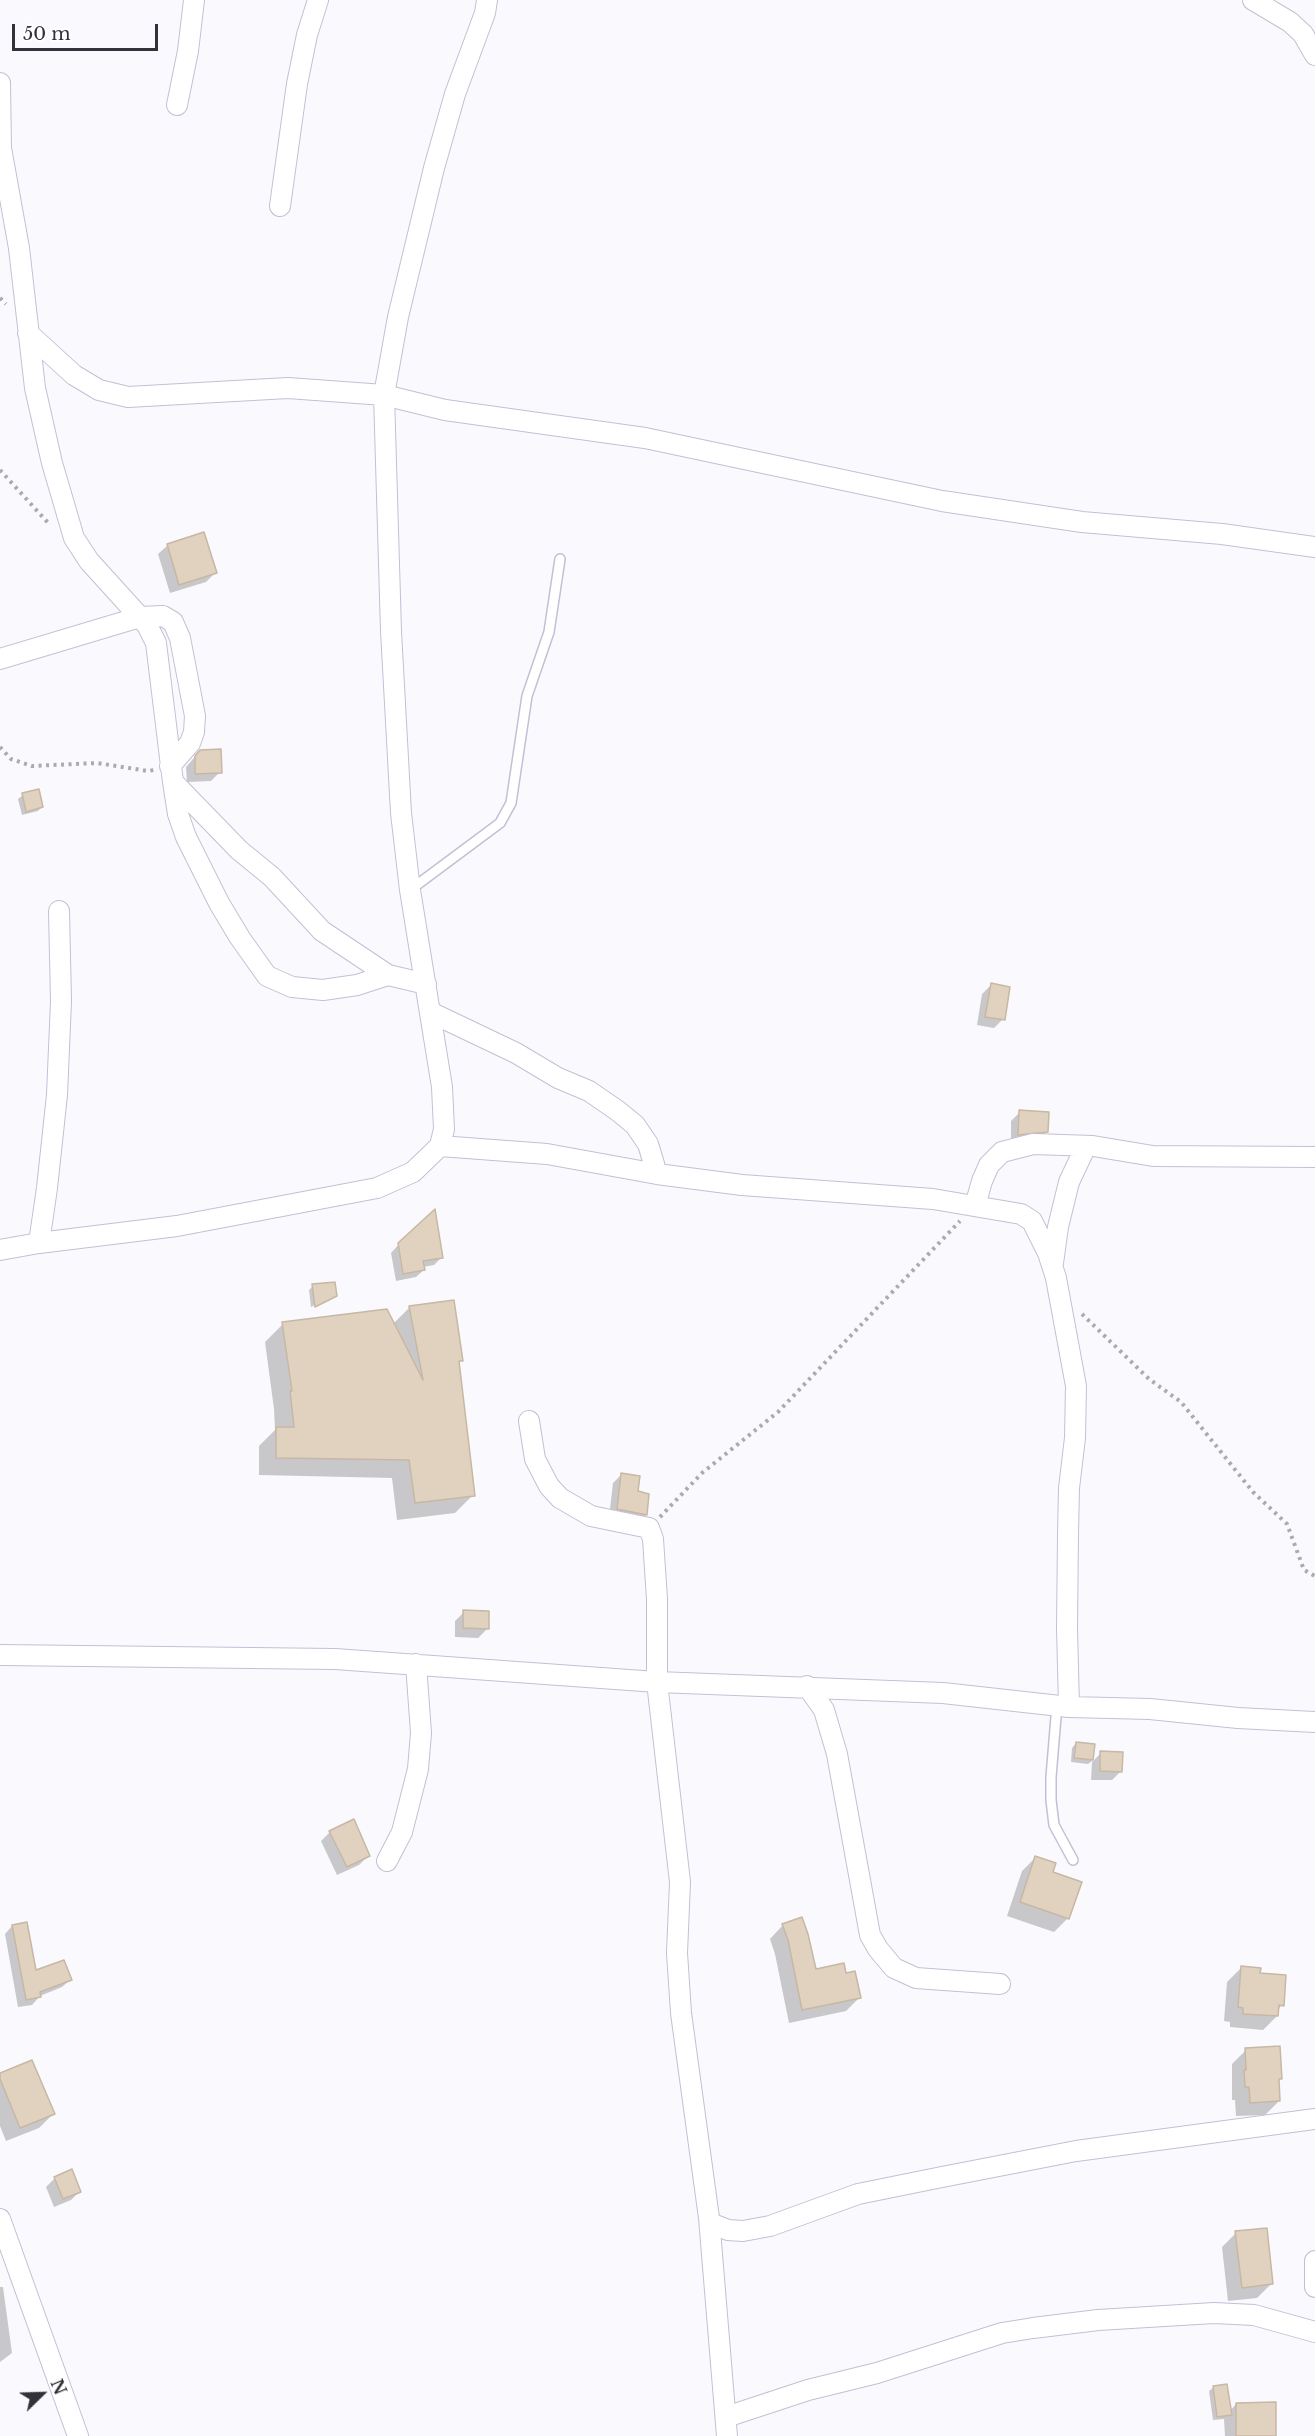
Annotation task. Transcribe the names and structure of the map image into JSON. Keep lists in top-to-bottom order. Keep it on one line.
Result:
{"scale_bar":"50 m","north":"top right"}
